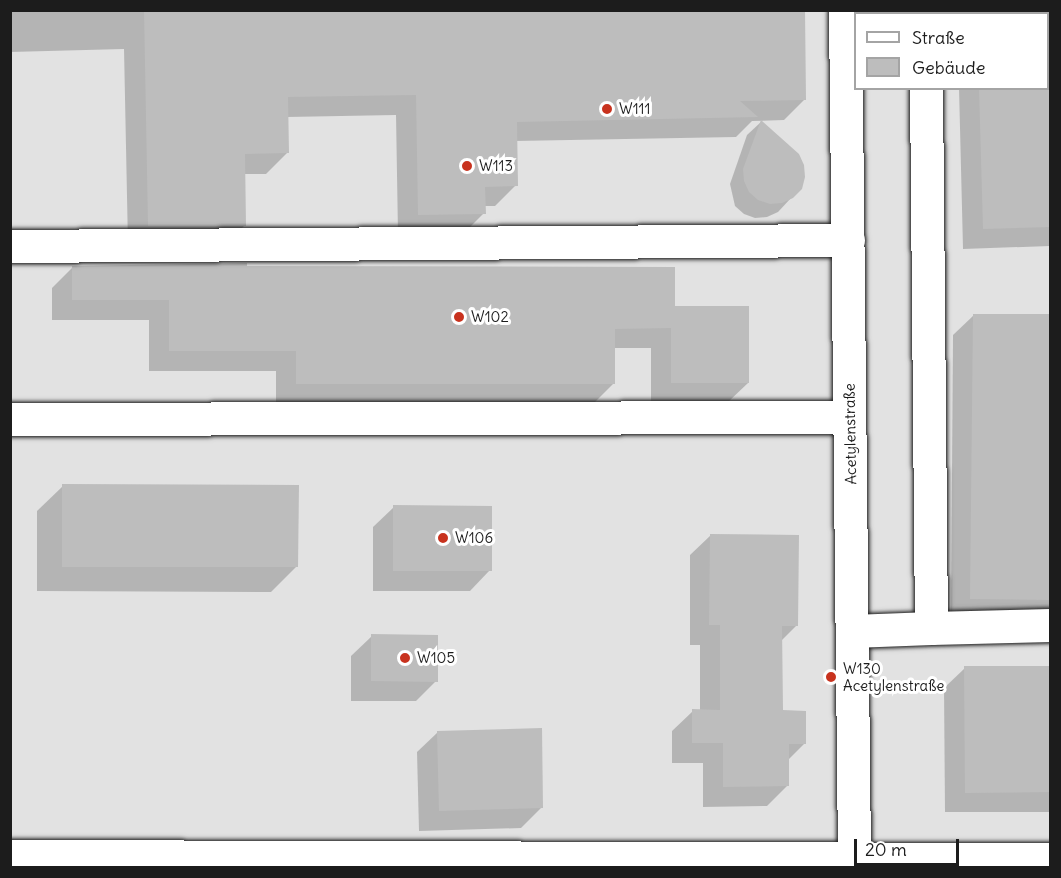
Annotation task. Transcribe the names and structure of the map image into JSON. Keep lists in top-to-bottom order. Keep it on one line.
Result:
{"streets":{"street":["Acetylenstraße"]},"places":["W111","W113","W102","W106","W105","W130 Acetylenstraße"],"legend":["Straße","Gebäude"],"scale_bar":"20 m"}
